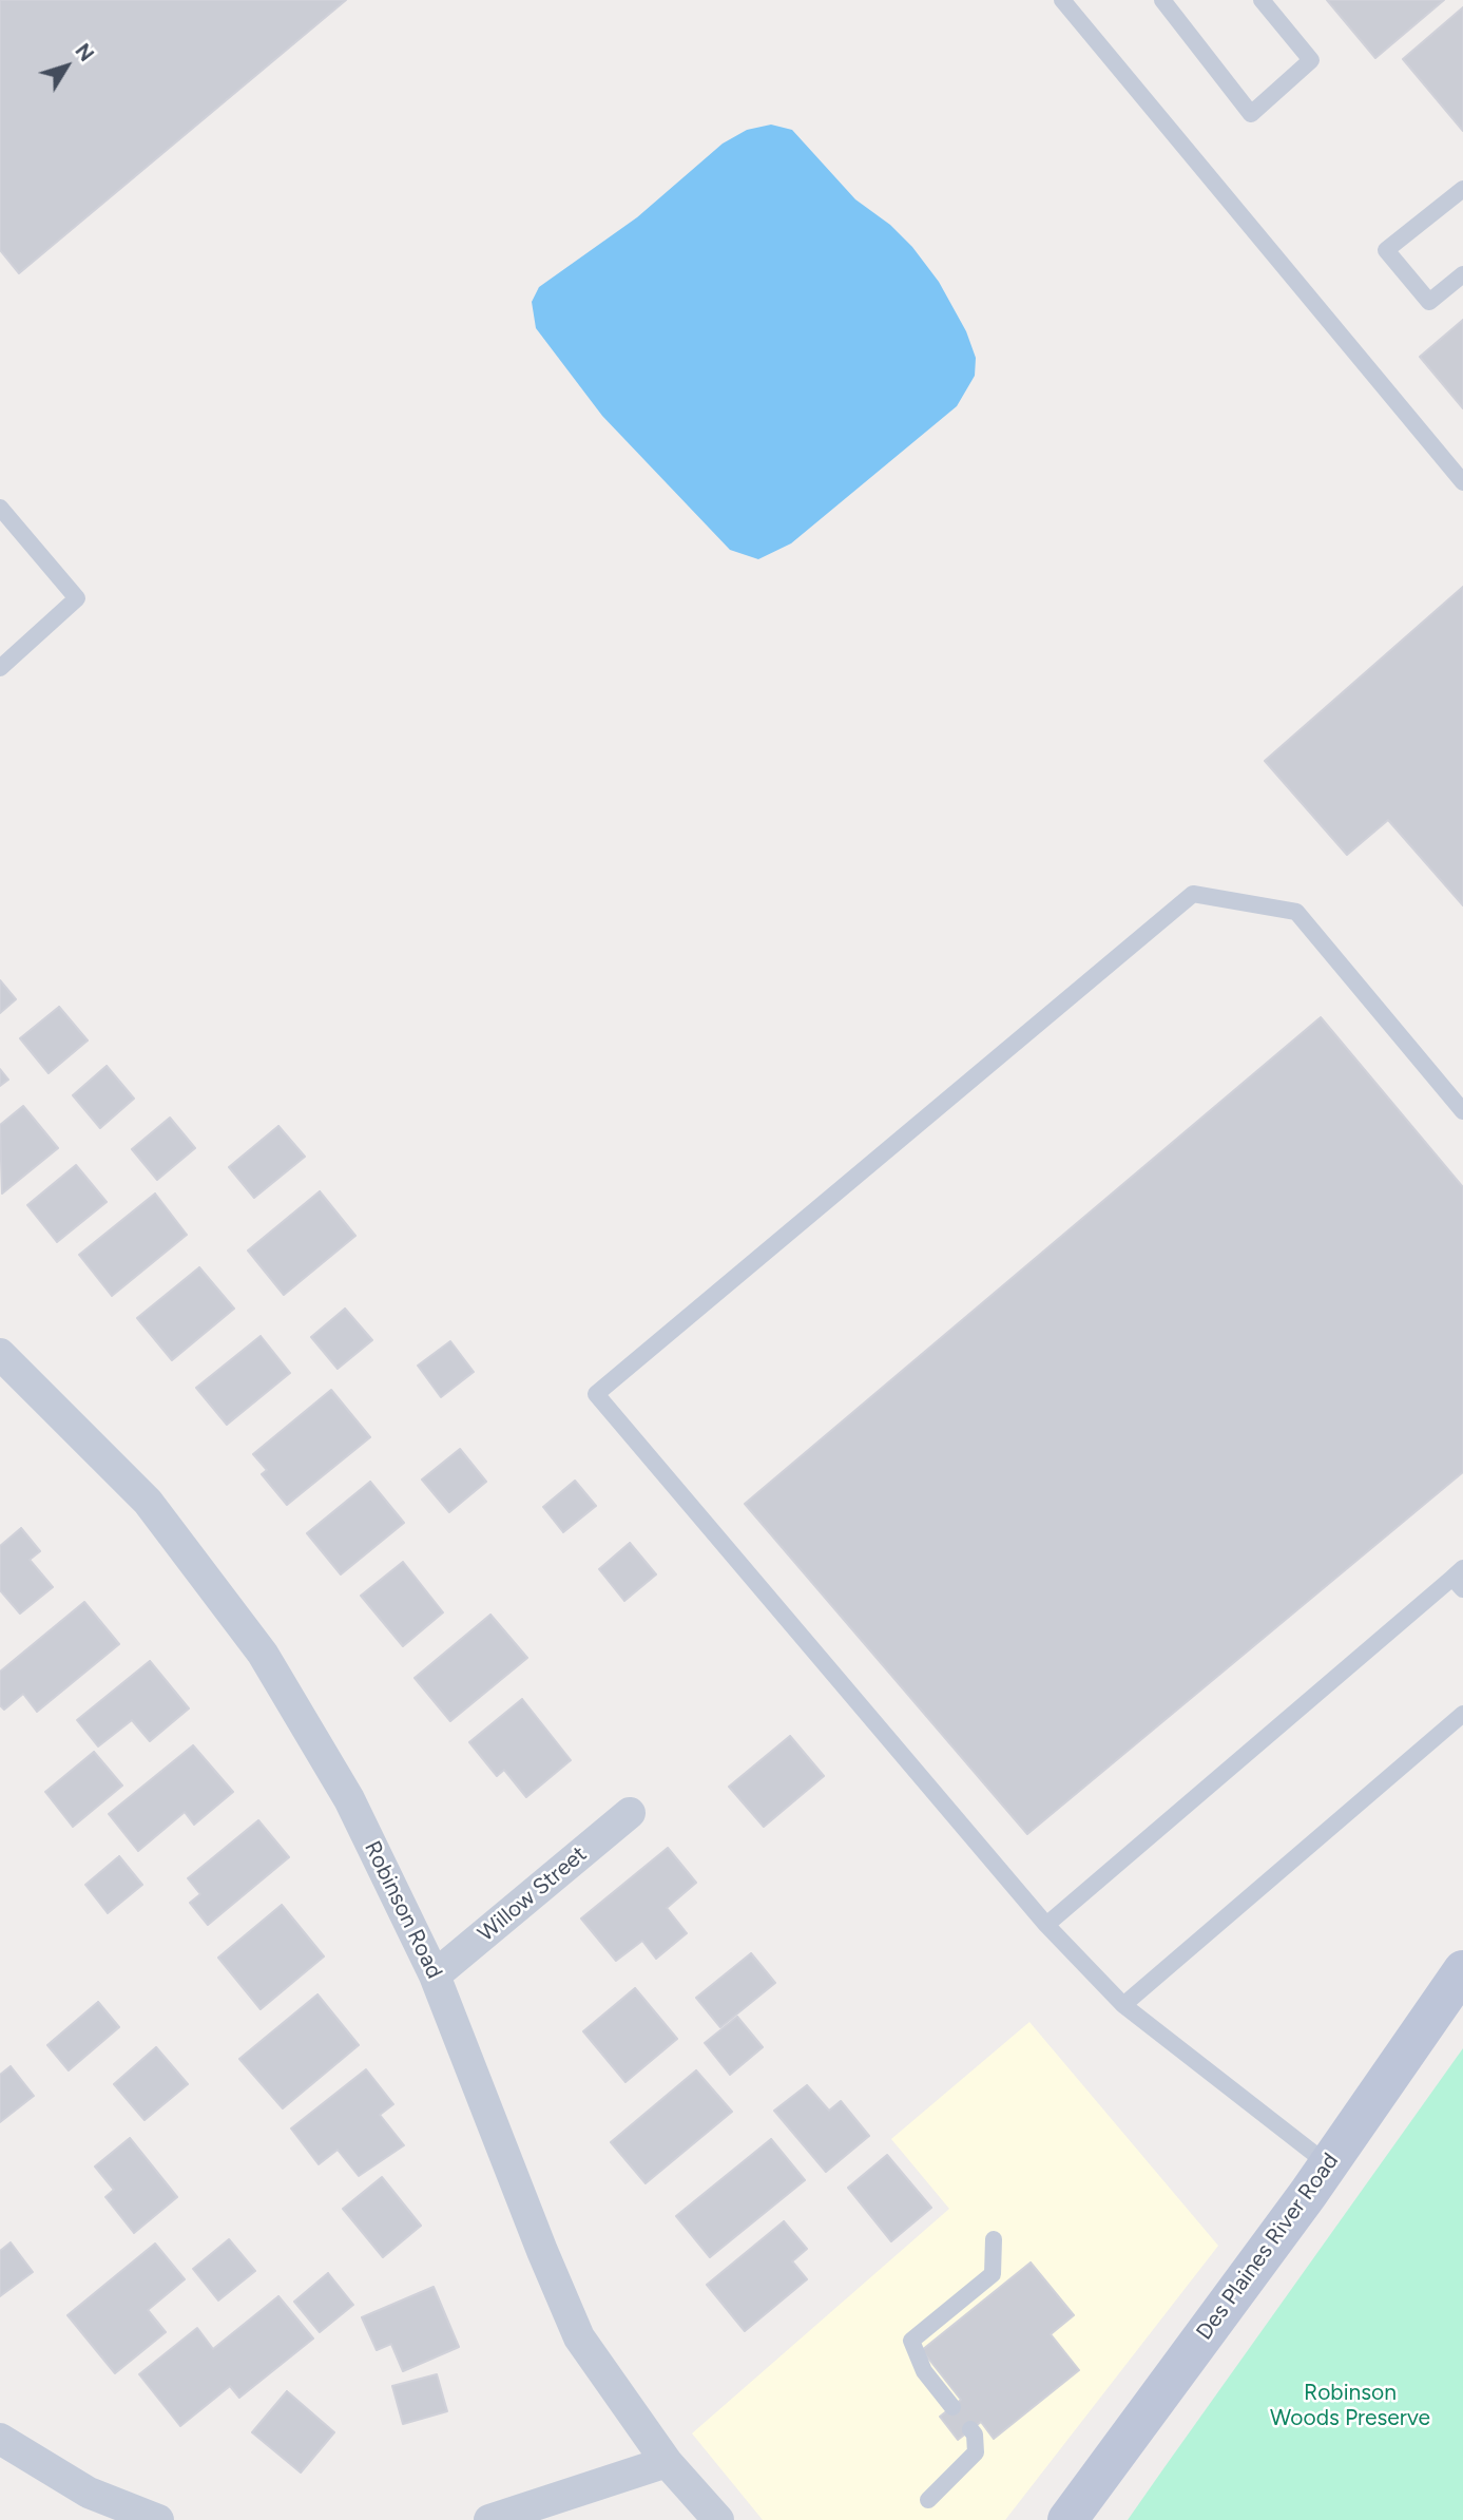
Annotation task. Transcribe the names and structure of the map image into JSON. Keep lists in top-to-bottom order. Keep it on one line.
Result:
{"streets":{"main road":["Des Plaines River Road"],"street":["Willow Street","Robinson Road"]},"crossings":[["Willow Street","Robinson Road"]],"parks":["Robinson Woods Preserve"],"north":"top right"}
